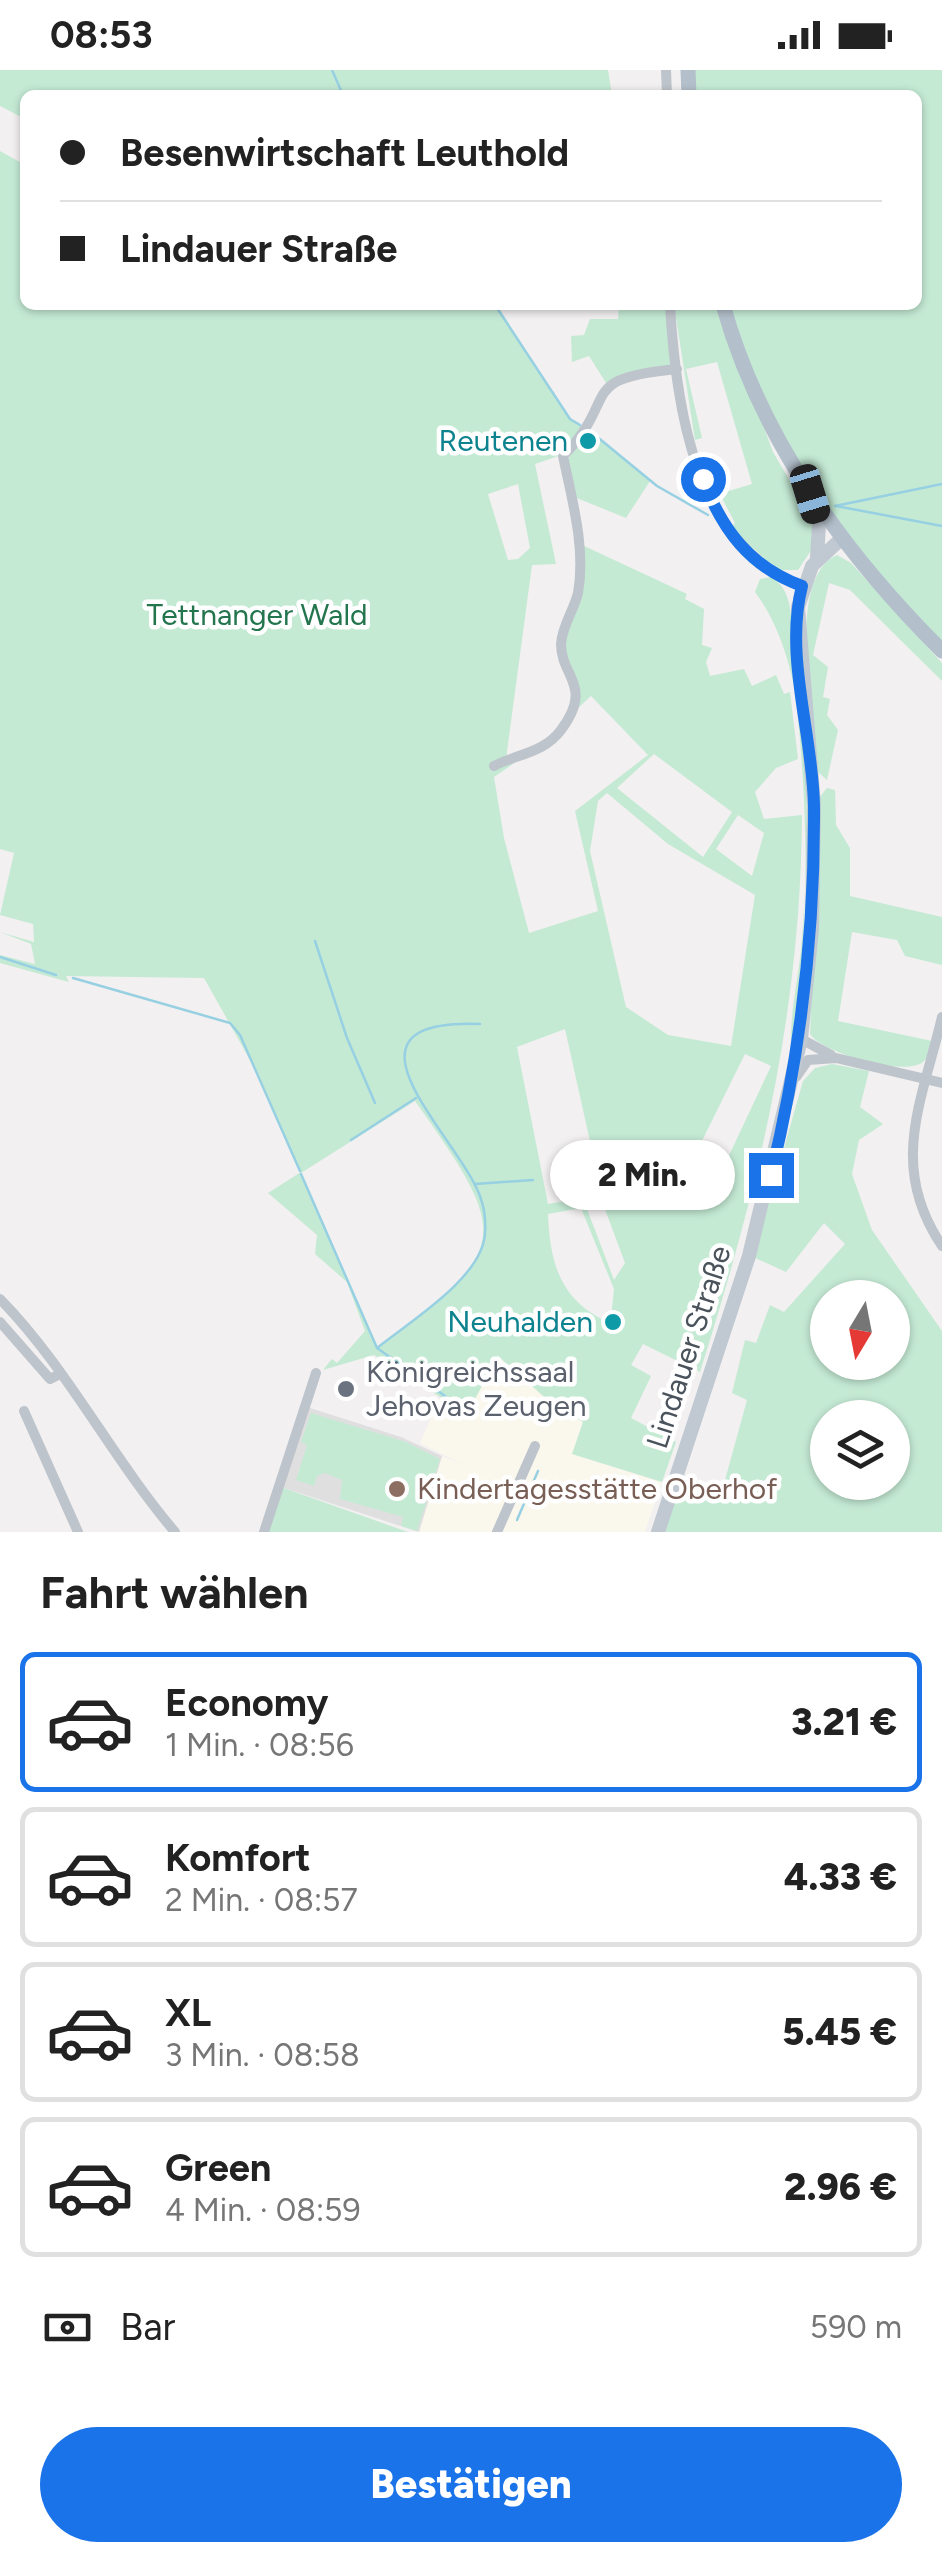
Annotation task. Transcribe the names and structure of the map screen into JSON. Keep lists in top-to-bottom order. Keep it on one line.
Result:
{"streets":{"main road":["Lindauer Straße"]},"parks":["Tettnanger Wald"],"places":["Reutenen","Neuhalden","Königreichssaal Jehovas Zeugen","Kindertagesstätte Oberhof"],"north":"bottom","page":{"status":"08:53","banner":["Besenwirtschaft Leuthold","Lindauer Straße"],"bubble":"2 Min.","heading":"Fahrt wählen","list":[{"name":"Economy","note":"1 Min. · 08:56","value":"3.21 €"},{"name":"Komfort","note":"2 Min. · 08:57","value":"4.33 €"},{"name":"XL","note":"3 Min. · 08:58","value":"5.45 €"},{"name":"Green","note":"4 Min. · 08:59","value":"2.96 €"}],"pay":["Bar","590 m"],"buttons":"Bestätigen"}}
